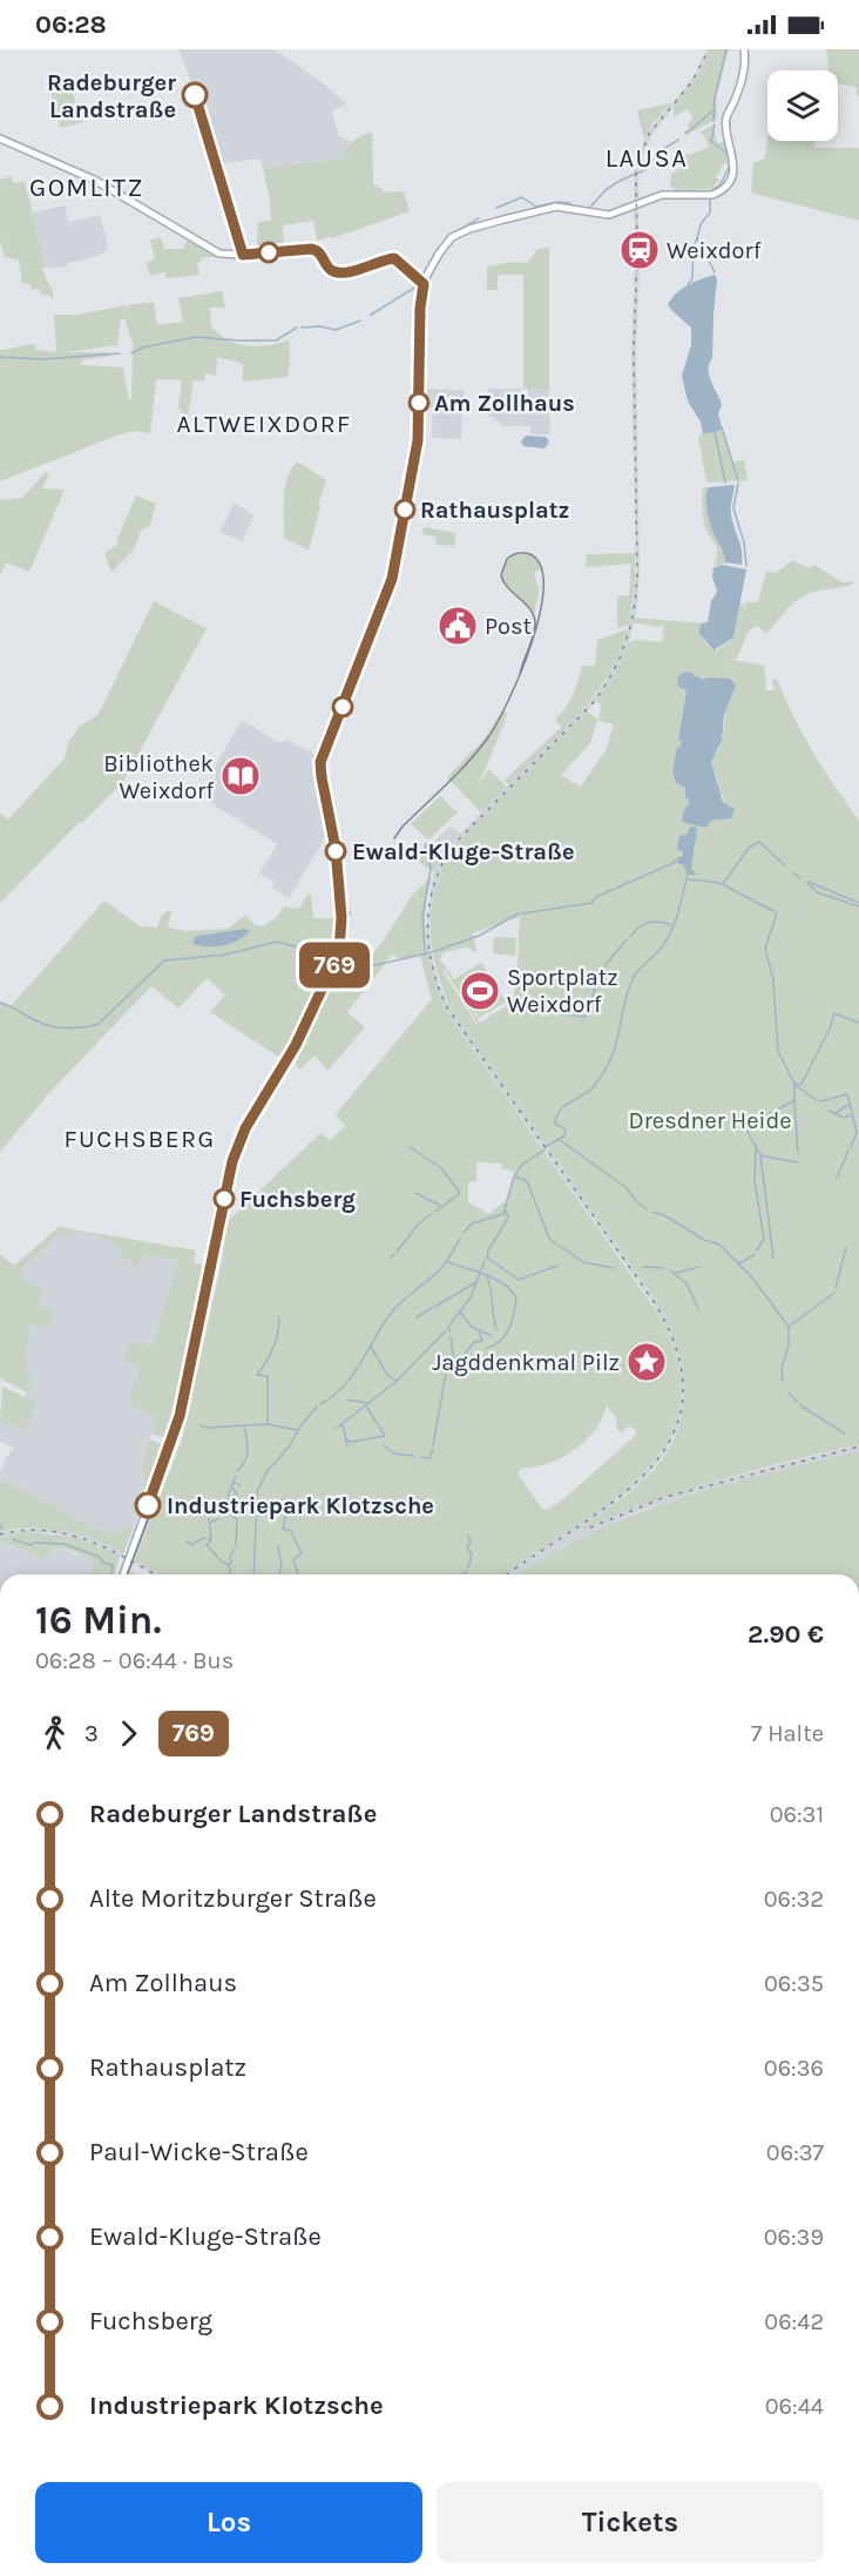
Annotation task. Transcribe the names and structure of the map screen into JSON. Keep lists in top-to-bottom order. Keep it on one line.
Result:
{"districts":["LAUSA","GOMLITZ","ALTWEIXDORF","FUCHSBERG"],"parks":["Dresdner Heide"],"places":{"other":["Radeburger Landstraße","Am Zollhaus","Rathausplatz","Ewald-Kluge-Straße","Fuchsberg","Industriepark Klotzsche"],"station":["Weixdorf"],"public building":["Post"],"library":["Bibliothek Weixdorf"],"sports":["Sportplatz Weixdorf"],"place":["Jagddenkmal Pilz"]},"lines":["bus line 769"],"page":{"status":"06:28","on_map":"769","heading":["16 Min.","06:28 – 06:44 · Bus","2.90 €"],"legs":["3","769","7 Halte"],"list":[{"name":"Radeburger Landstraße","value":"06:31"},{"name":"Alte Moritzburger Straße","value":"06:32"},{"name":"Am Zollhaus","value":"06:35"},{"name":"Rathausplatz","value":"06:36"},{"name":"Paul-Wicke-Straße","value":"06:37"},{"name":"Ewald-Kluge-Straße","value":"06:39"},{"name":"Fuchsberg","value":"06:42"},{"name":"Industriepark Klotzsche","value":"06:44"}],"buttons":["Los","Tickets"]}}
